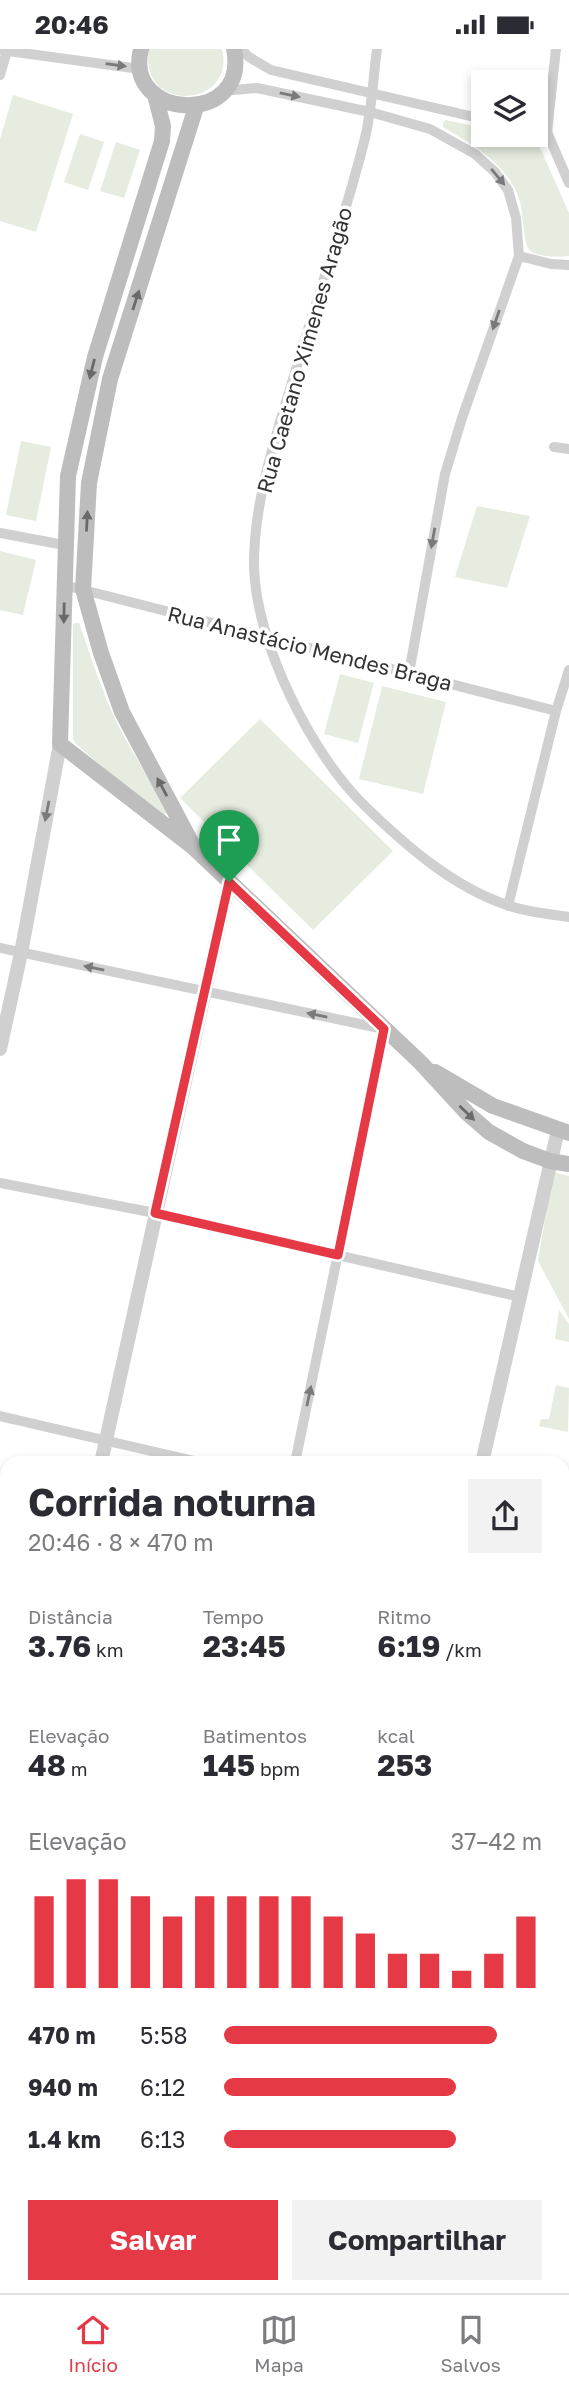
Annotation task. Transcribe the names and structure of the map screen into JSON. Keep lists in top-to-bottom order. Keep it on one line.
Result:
{"streets":{"street":["Rua Caetano Ximenes Aragão","Rua Anastácio Mendes Braga"]},"crossings":[["Rua Caetano Ximenes Aragão","Rua Anastácio Mendes Braga"]],"page":{"status":"20:46","heading":["Corrida noturna","20:46 · 8 × 470 m"],"stats":[["Distância","3.76 km"],["Tempo","23:45"],["Ritmo","6:19 /km"],["Elevação","48 m"],["Batimentos","145 bpm"],["kcal","253"]],"chart":["Elevação","37–42 m"],"list":[{"name":"470 m","note":"5:58"},{"name":"940 m","note":"6:12"},{"name":"1.4 km","note":"6:13"}],"buttons":["Salvar","Compartilhar"],"tabs":["Início","Mapa","Salvos"]}}
